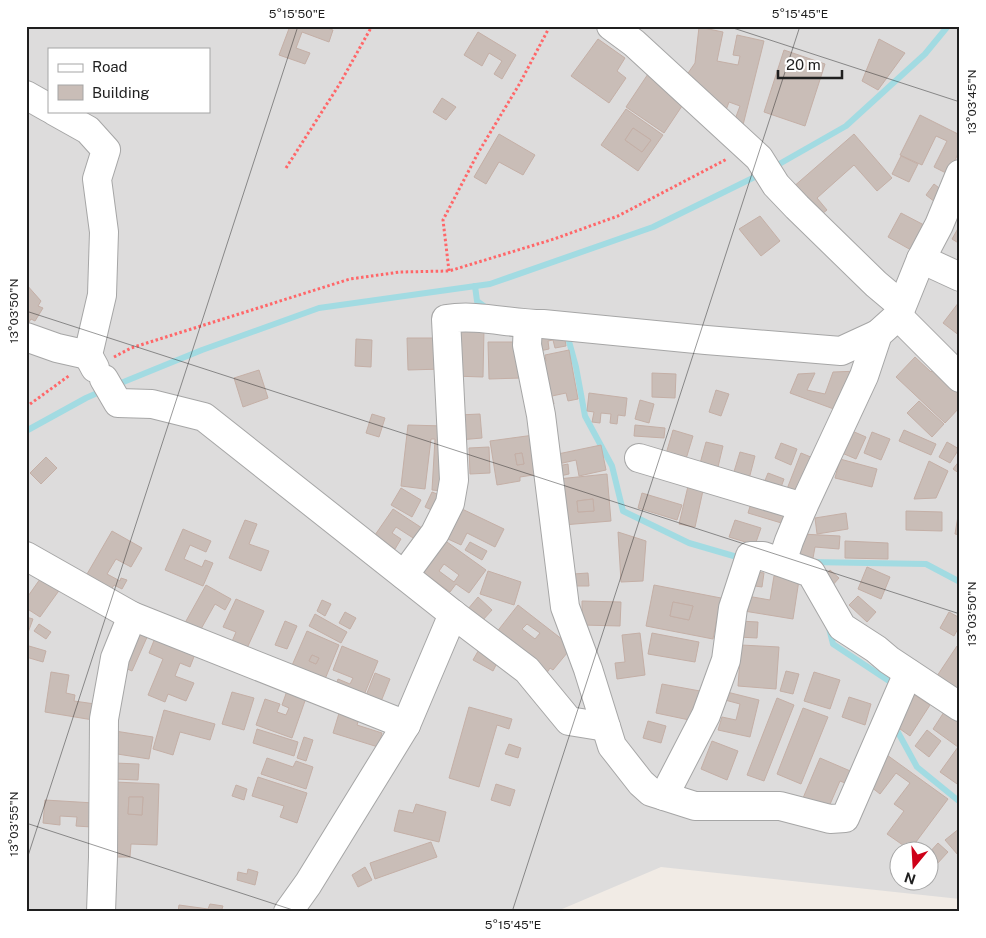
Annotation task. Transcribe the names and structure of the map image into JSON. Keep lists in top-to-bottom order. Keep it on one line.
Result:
{"legend":["Road","Building"],"scale_bar":"20 m","north":"bottom","coordinates":["5°15'50\"E","5°15'45\"E","13°03'45\"N","13°03'50\"N","13°03'55\"N"]}
